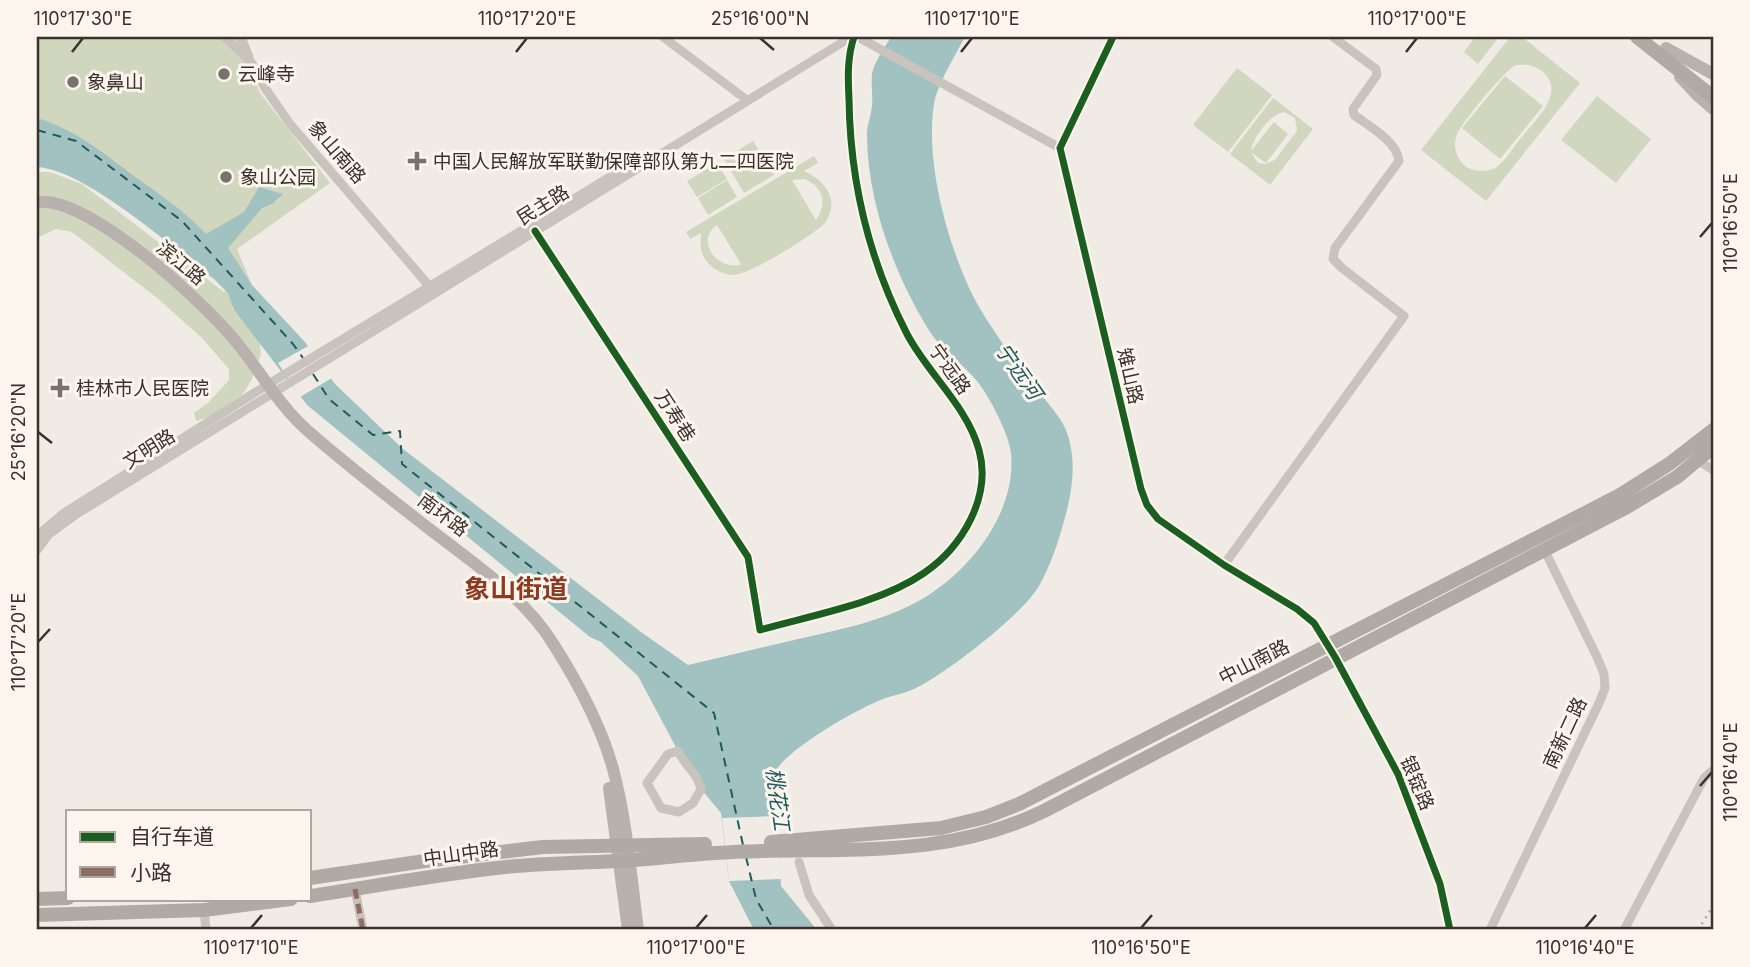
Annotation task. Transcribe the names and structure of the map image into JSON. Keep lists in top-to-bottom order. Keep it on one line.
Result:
{"streets":{"highway":["中山南路","中山中路"],"main road":["滨江路","南环路"],"street":["象山南路","民主路","宁远路","雉山路","万寿巷","文明路","南新二路","银锭路"]},"crossings":[["象山南路","民主路"],["民主路","宁远路"],["民主路","万寿巷"],["民主路","文明路"],["滨江路","文明路"],["滨江路","南环路"],["宁远路","万寿巷"],["雉山路","中山南路"],["雉山路","银锭路"],["文明路","南环路"],["南环路","中山南路"],["南环路","中山中路"],["中山南路","南新二路"],["中山南路","银锭路"],["中山南路","中山中路"]],"districts":["象山街道"],"water":["宁远河","桃花江"],"places":{"other":["云峰寺","象鼻山","象山公园"],"health":["中国人民解放军联勤保障部队第九二四医院","桂林市人民医院"]},"legend":["自行车道","小路"],"coordinates":["110°17'30\"E","110°17'20\"E","25°16'00\"N","110°17'10\"E","110°17'00\"E","110°16'50\"E","25°16'20\"N","110°16'40\"E"]}
